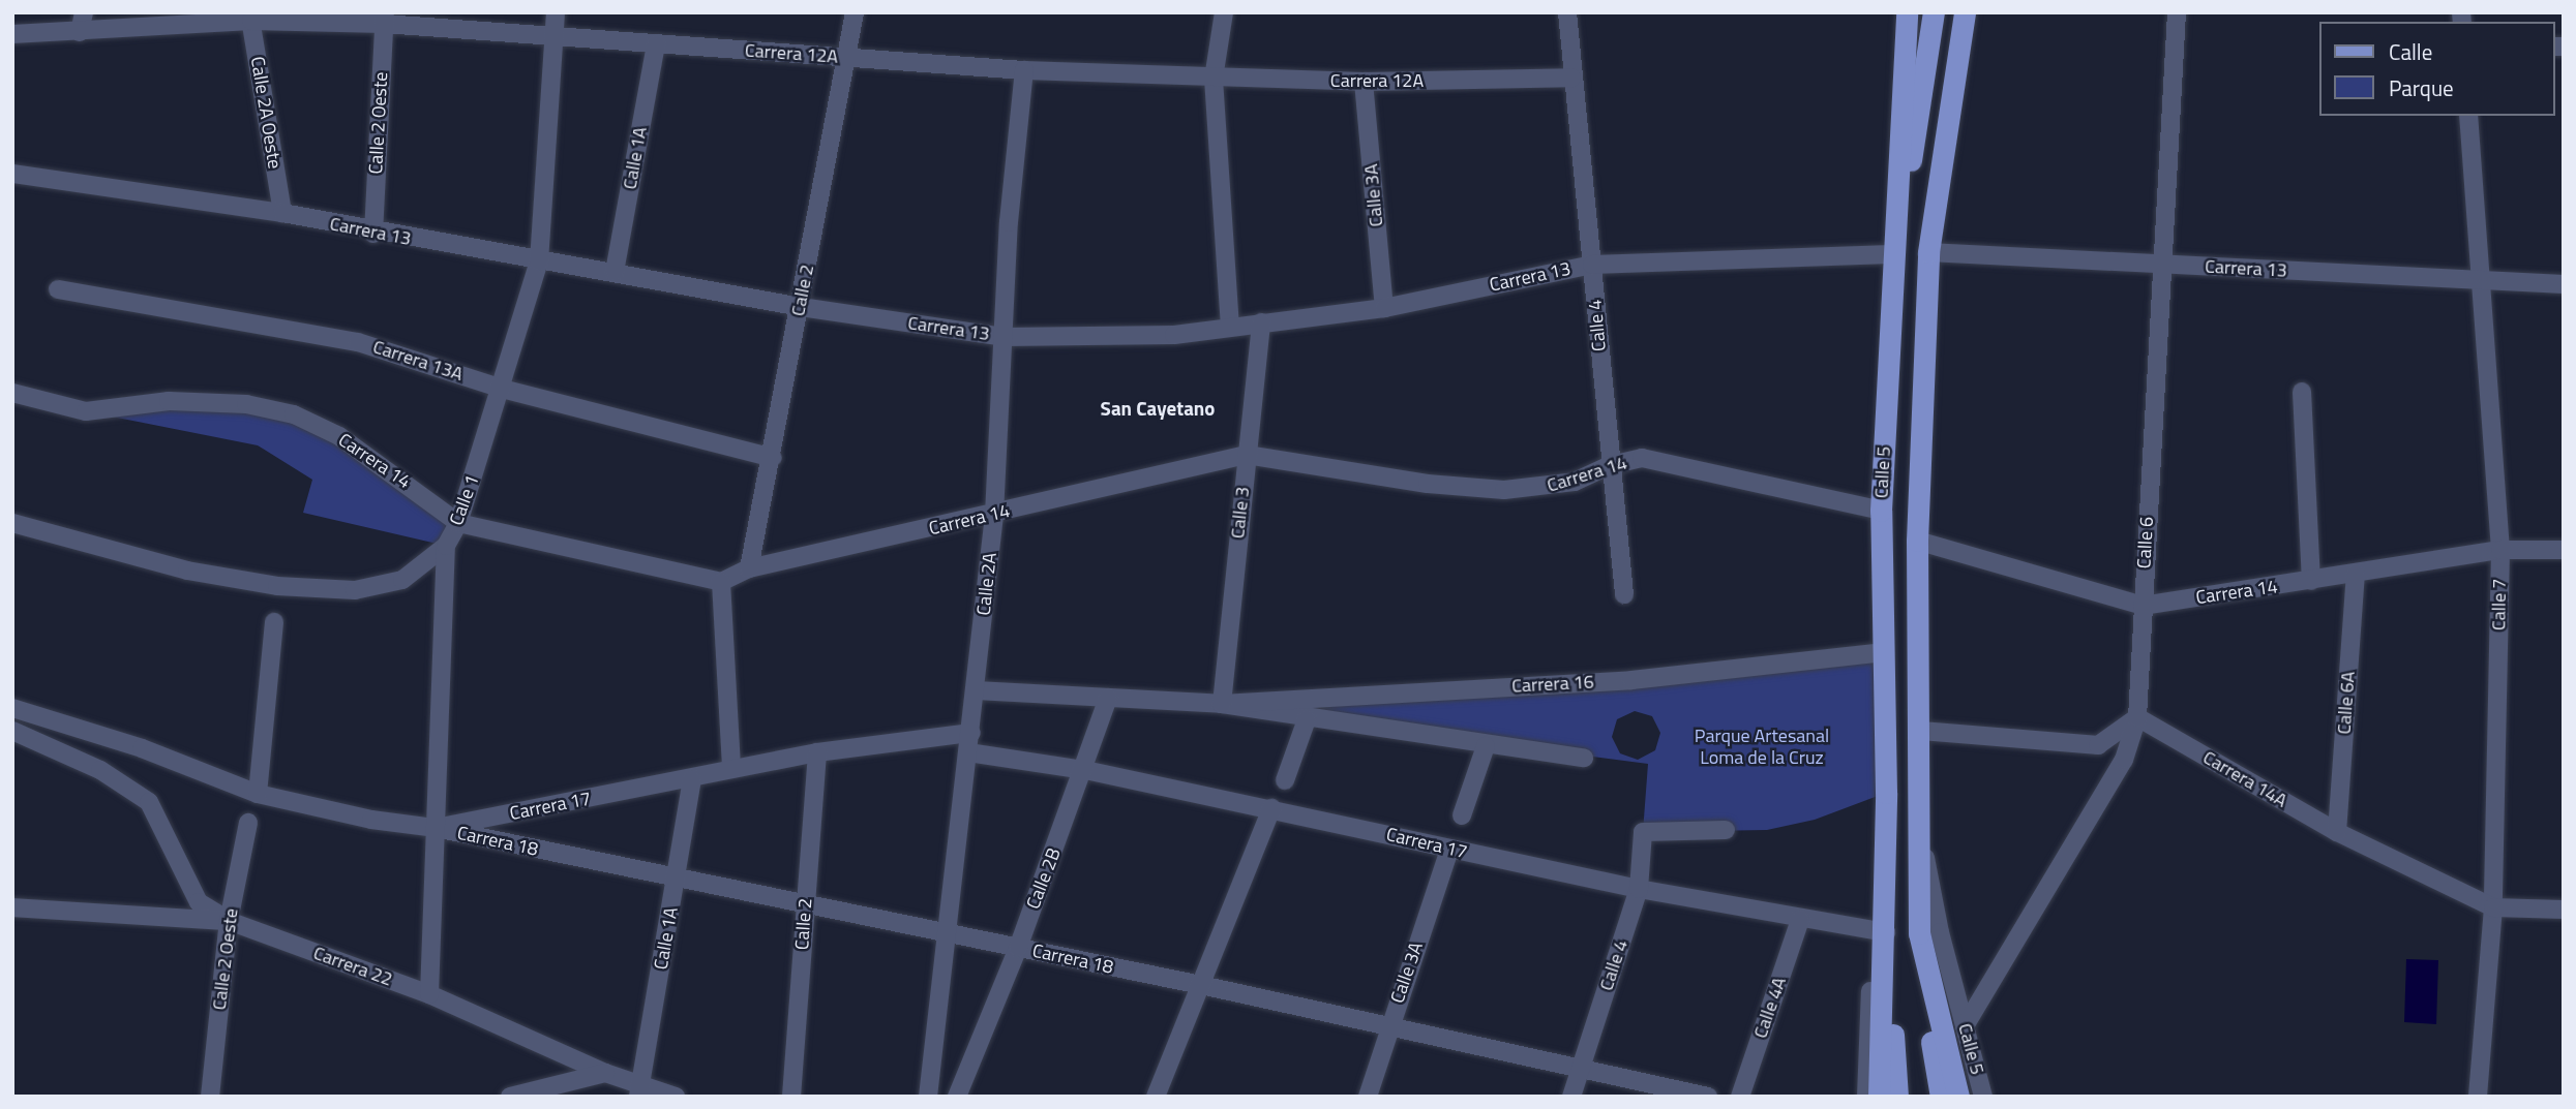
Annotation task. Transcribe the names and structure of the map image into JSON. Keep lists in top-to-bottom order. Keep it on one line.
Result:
{"streets":{"main road":["Calle 5"],"street":["Carrera 12A","Calle 2A Oeste","Calle 2 Oeste","Calle 1A","Calle 3A","Carrera 13","Calle 2","Calle 4","Carrera 13A","Carrera 14","Calle 1","Calle 3","Calle 6","Calle 2A","Calle 7","Carrera 16","Calle 6A","Carrera 14A","Carrera 17","Carrera 18","Calle 2B","Carrera 22","Calle 4A"]},"crossings":[["Carrera 12A","Calle 2A Oeste"],["Carrera 12A","Calle 2 Oeste"],["Carrera 12A","Calle 1A"],["Carrera 12A","Calle 3A"],["Carrera 12A","Calle 2"],["Carrera 12A","Calle 4"],["Carrera 12A","Calle 1"],["Carrera 12A","Calle 2A"],["Calle 2A Oeste","Carrera 13"],["Calle 2 Oeste","Carrera 13"],["Calle 2 Oeste","Carrera 22"],["Calle 1A","Carrera 13"],["Calle 1A","Carrera 17"],["Calle 1A","Carrera 18"],["Calle 1A","Carrera 22"],["Calle 3A","Carrera 13"],["Calle 3A","Carrera 17"],["Calle 3A","Carrera 18"],["Carrera 13","Calle 2"],["Carrera 13","Calle 4"],["Carrera 13","Calle 5"],["Carrera 13","Calle 1"],["Carrera 13","Calle 3"],["Carrera 13","Calle 6"],["Carrera 13","Calle 2A"],["Carrera 13","Calle 7"],["Calle 2","Carrera 13A"],["Calle 2","Carrera 14"],["Calle 2","Carrera 17"],["Calle 2","Carrera 18"],["Calle 4","Carrera 14"],["Calle 4","Carrera 17"],["Calle 4","Carrera 18"],["Carrera 13A","Calle 1"],["Carrera 14","Calle 5"],["Carrera 14","Calle 1"],["Carrera 14","Calle 3"],["Carrera 14","Calle 6"],["Carrera 14","Calle 2A"],["Carrera 14","Calle 7"],["Carrera 14","Calle 6A"],["Calle 5","Calle 6"],["Calle 5","Carrera 16"],["Calle 5","Carrera 17"],["Calle 1","Carrera 17"],["Calle 1","Carrera 18"],["Calle 1","Carrera 22"],["Calle 3","Carrera 16"],["Calle 6","Carrera 14A"],["Calle 2A","Carrera 16"],["Calle 2A","Carrera 17"],["Calle 2A","Carrera 18"],["Calle 7","Carrera 14A"],["Carrera 16","Calle 2B"],["Calle 6A","Carrera 14A"],["Carrera 17","Carrera 18"],["Carrera 17","Calle 2B"],["Carrera 17","Calle 4A"],["Carrera 18","Calle 2B"]],"districts":["San Cayetano"],"parks":["Parque Artesanal Loma de la Cruz"],"legend":["Calle","Parque"]}
